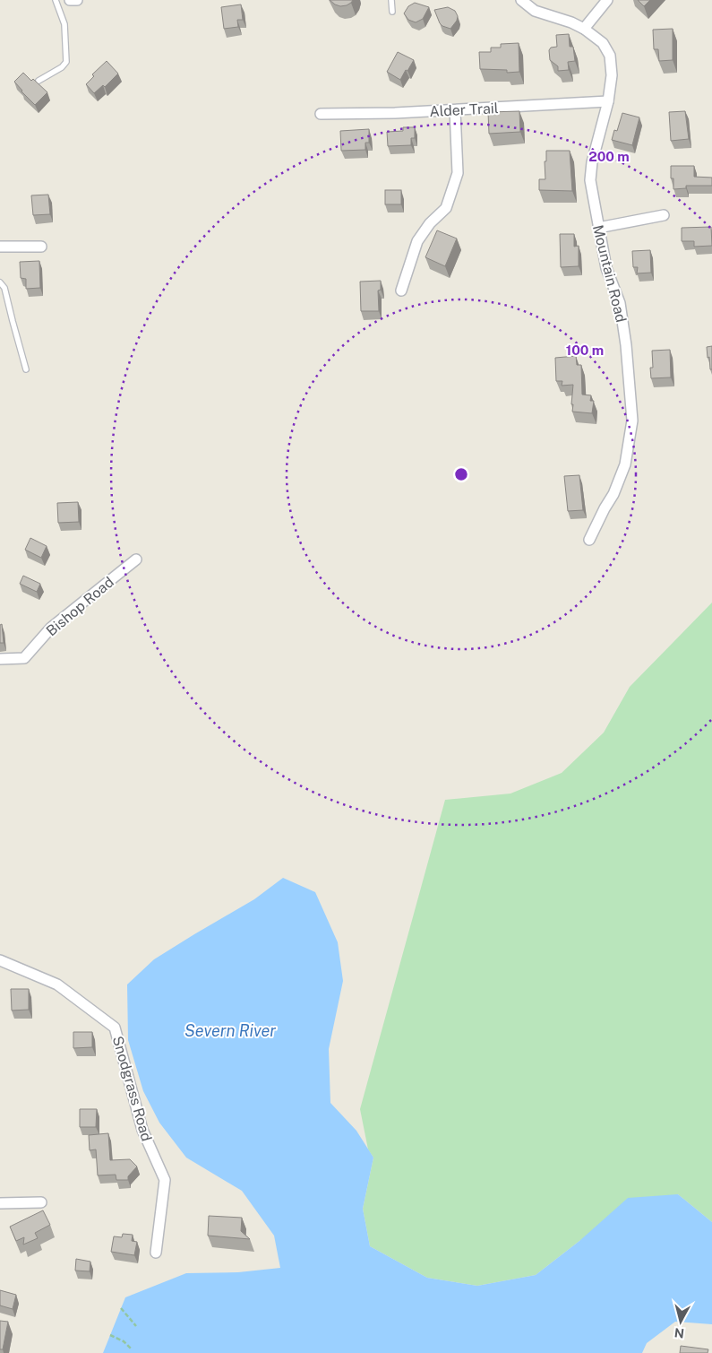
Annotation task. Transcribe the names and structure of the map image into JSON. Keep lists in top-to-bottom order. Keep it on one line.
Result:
{"streets":{"street":["Alder Trail","Mountain Road","Bishop Road","Snodgrass Road"]},"crossings":[["Alder Trail","Mountain Road"]],"water":["Severn River"],"north":"bottom","rings":["200 m","100 m"]}
